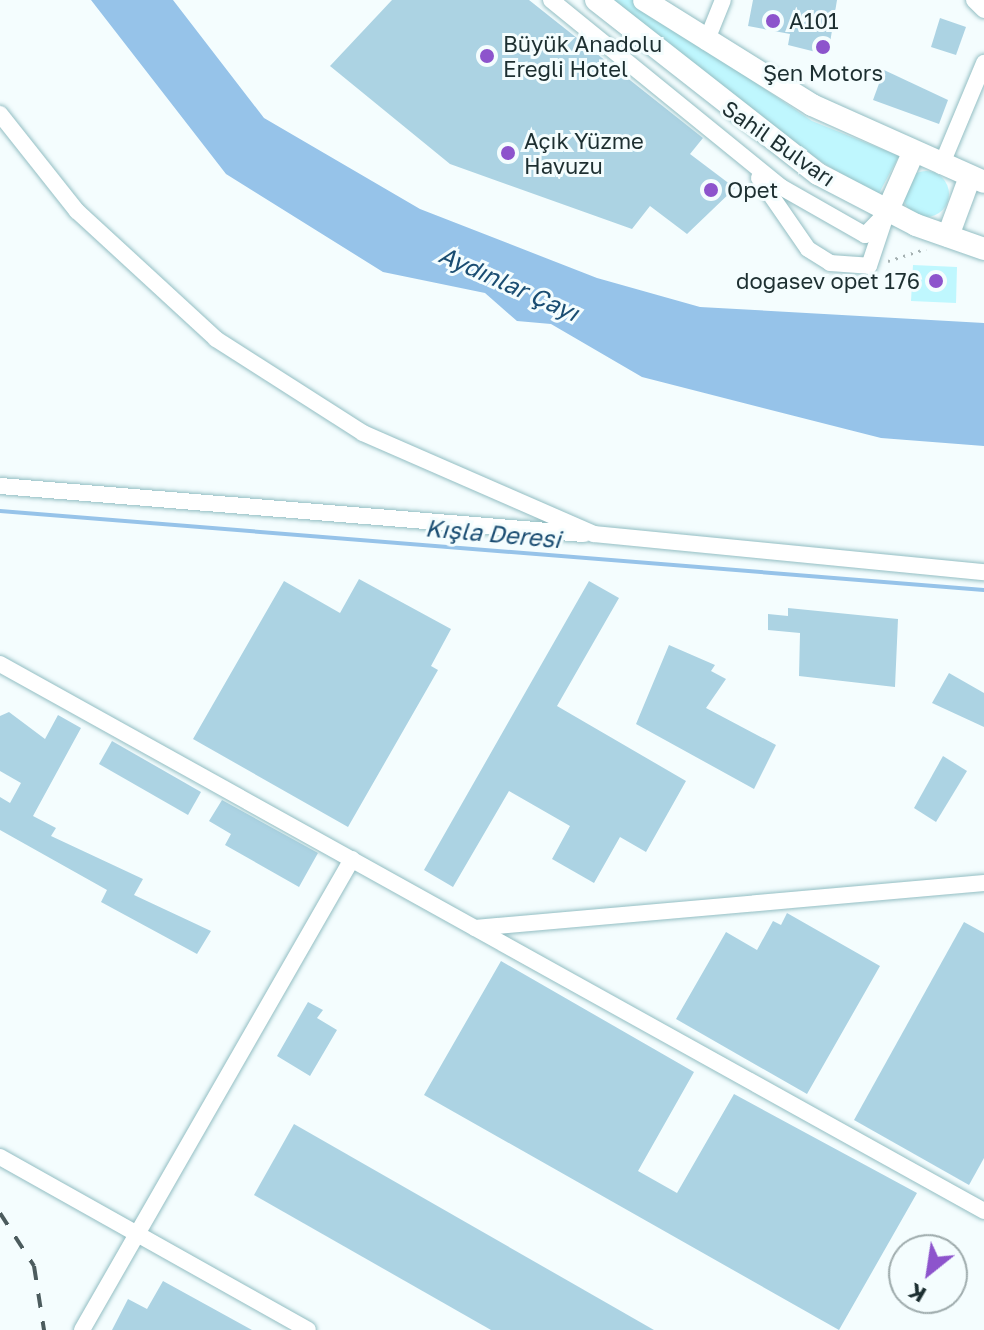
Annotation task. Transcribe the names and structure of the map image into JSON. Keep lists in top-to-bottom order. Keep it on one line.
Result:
{"streets":{"highway":["Sahil Bulvarı"]},"water":["Aydınlar Çayı","Kışla Deresi"],"places":["A101","Şen Motors","Büyük Anadolu Ereğli Hotel","Açık Yüzme Havuzu","Opet","dogasev opet 176"],"north":"bottom left"}
